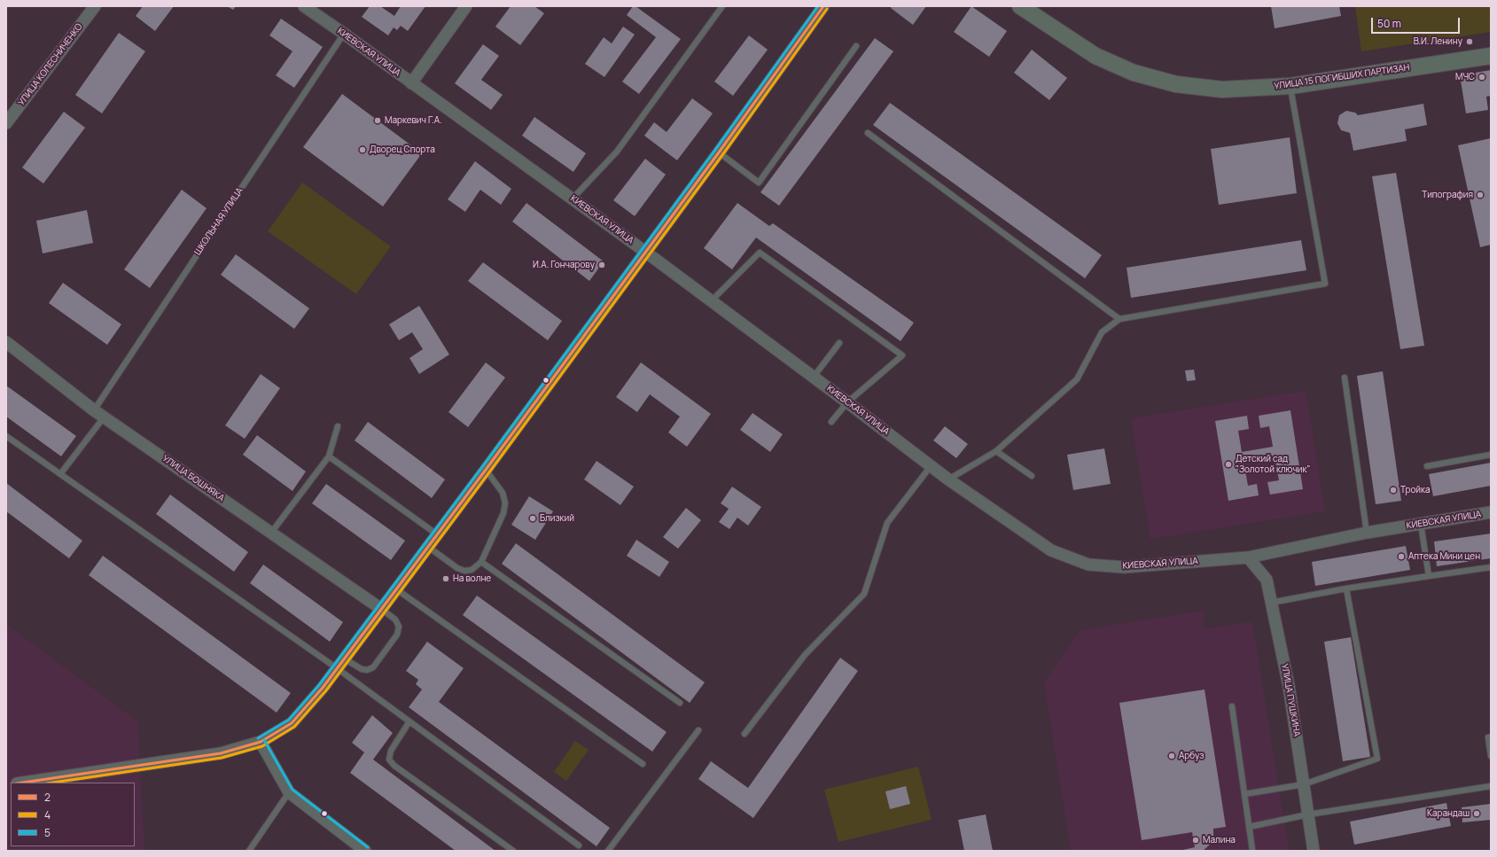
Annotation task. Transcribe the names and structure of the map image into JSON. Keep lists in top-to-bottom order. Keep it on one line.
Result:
{"streets":{"street":["КИЕВСКАЯ УЛИЦА","УЛИЦА КОЛЕСНИЧЕНКО","УЛИЦА 15 ПОГИБШИХ ПАРТИЗАН","УЛИЦА БОШНЯКА","УЛИЦА ПУШКИНА"],"lane":["ШКОЛЬНАЯ УЛИЦА"]},"crossings":[["КИЕВСКАЯ УЛИЦА","ШКОЛЬНАЯ УЛИЦА"],["КИЕВСКАЯ УЛИЦА","УЛИЦА ПУШКИНА"],["ШКОЛЬНАЯ УЛИЦА","УЛИЦА БОШНЯКА"]],"places":["В.И. Ленину","МЧС","Маркевич Г.А.","Дворец Спорта","Типография","И.А. Гончарову","Детский сад \"Золотой ключик\"","Тройка","Близкий","Aптека Mини цен","На волне","Арбуз","Карандаш","Малина"],"lines":["transit line 2","transit line 5","transit line 4"],"legend":["2","4","5"],"scale_bar":"50 m"}
